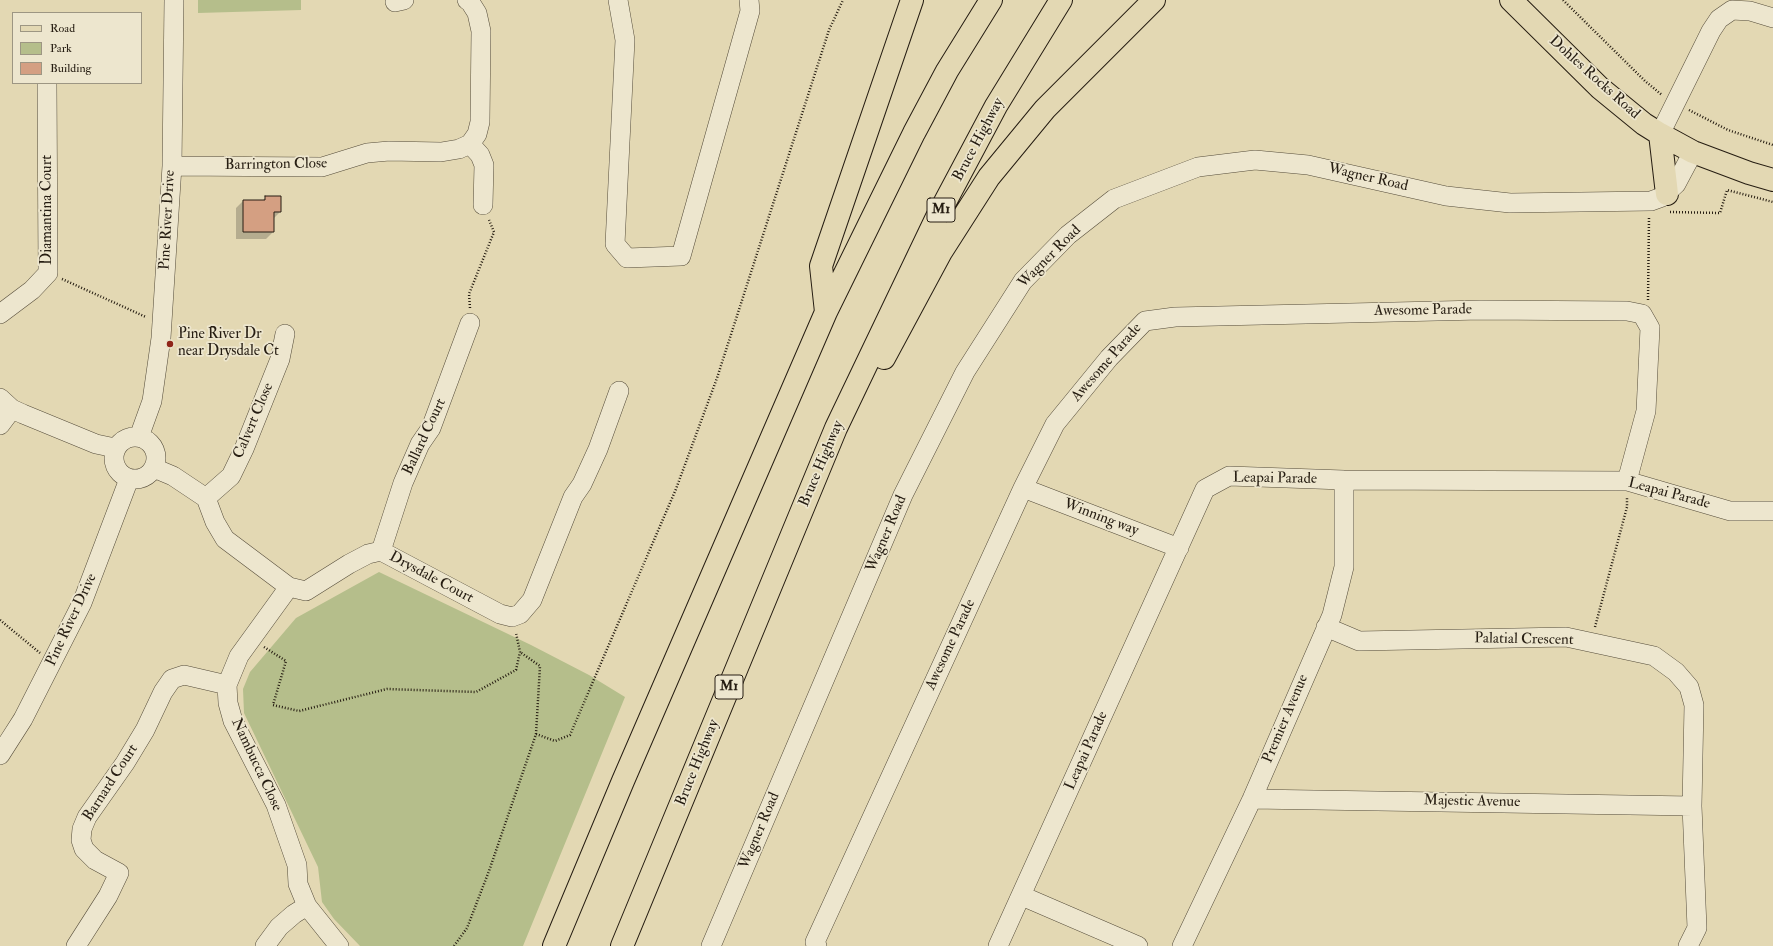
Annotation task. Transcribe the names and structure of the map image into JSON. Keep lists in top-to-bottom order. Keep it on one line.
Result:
{"streets":{"main road":["Dohles Rocks Road","Bruce Highway","M1"],"street":["Barrington Close","Wagner Road","Diamantina Court","Pine River Drive","Awesome Parade","Calvert Close","Ballard Court","Leapai Parade","Winning way","Drysdale Court","Palatial Crescent","Premier Avenue","Nambucca Close","Barnard Court","Majestic Avenue"]},"crossings":[["Barrington Close","Pine River Drive"],["Awesome Parade","Leapai Parade"],["Awesome Parade","Winning way"],["Calvert Close","Drysdale Court"],["Ballard Court","Drysdale Court"],["Leapai Parade","Winning way"],["Leapai Parade","Premier Avenue"],["Drysdale Court","Nambucca Close"],["Palatial Crescent","Premier Avenue"],["Palatial Crescent","Majestic Avenue"],["Premier Avenue","Majestic Avenue"],["Nambucca Close","Barnard Court"]],"places":["Pine River Dr near Drysdale Ct"],"legend":["Road","Park","Building"]}
